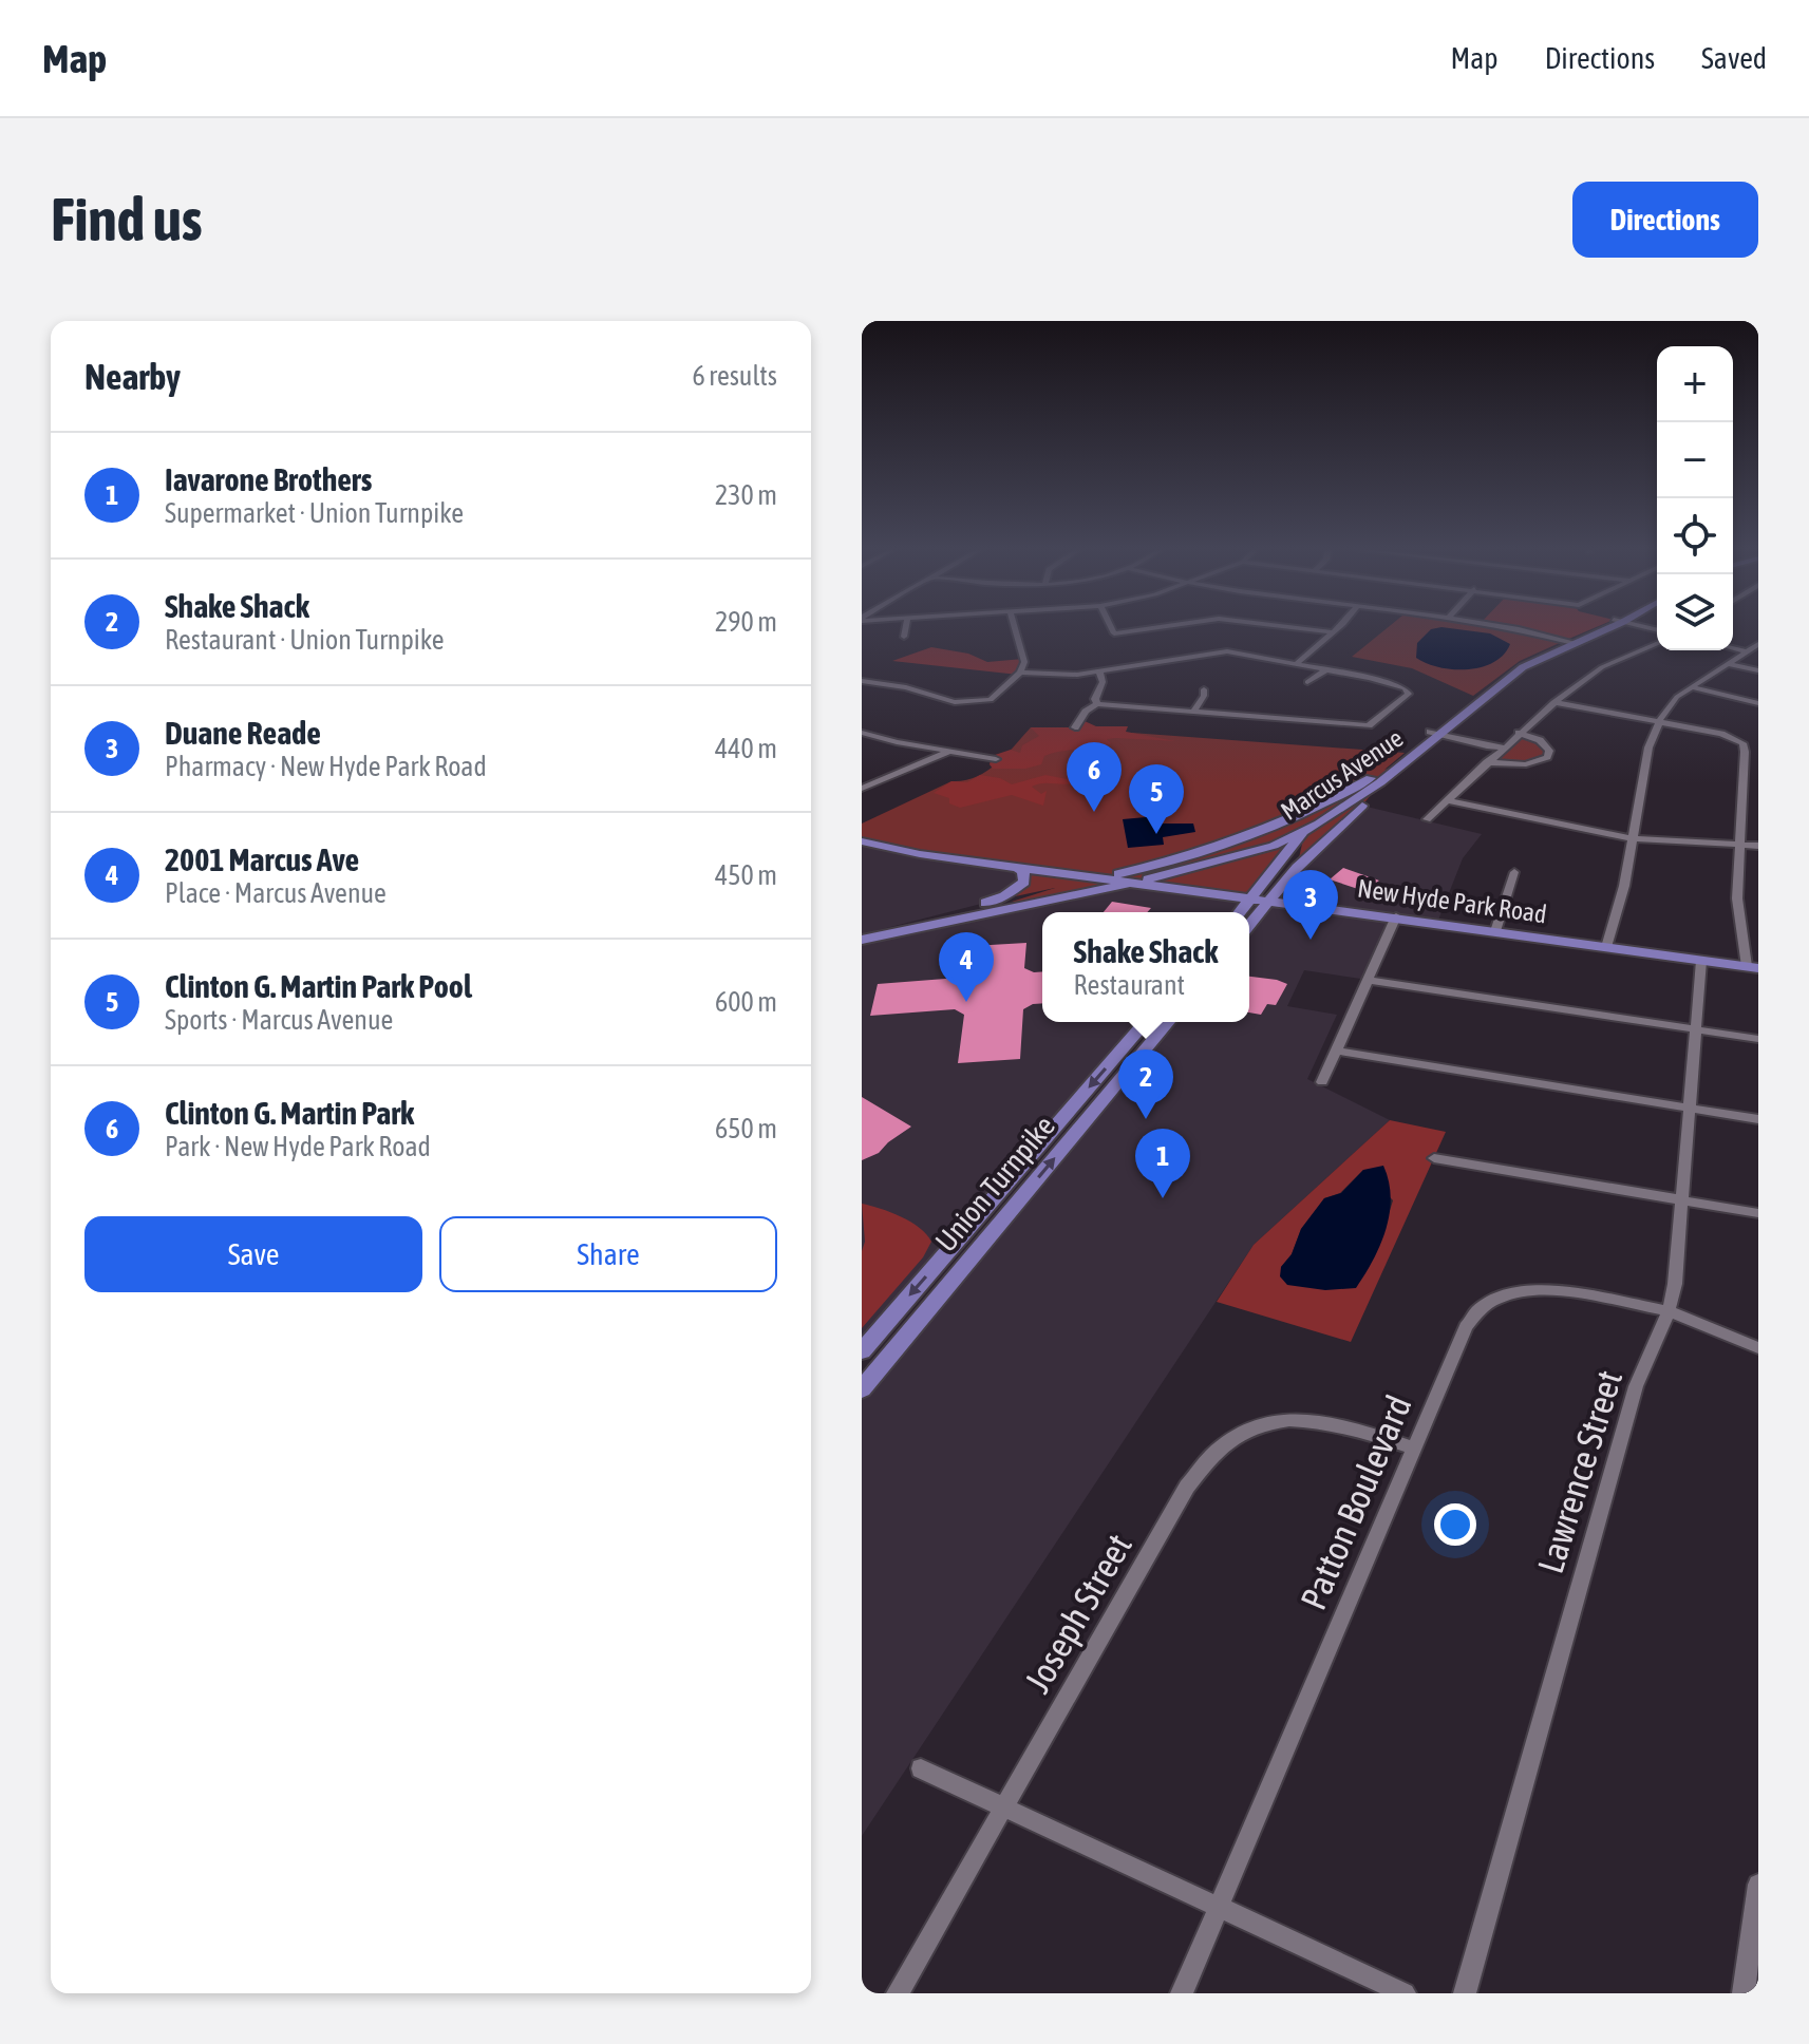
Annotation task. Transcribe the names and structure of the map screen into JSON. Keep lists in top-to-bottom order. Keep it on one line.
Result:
{"streets":{"main road":["Marcus Avenue","New Hyde Park Road","Union Turnpike"],"street":["Lawrence Street","Patton Boulevard","Joseph Street"]},"crossings":[["Marcus Avenue","New Hyde Park Road"],["New Hyde Park Road","Lawrence Street"],["Lawrence Street","Patton Boulevard"],["Patton Boulevard","Joseph Street"]],"page":{"header":"Map","nav":["Map","Directions","Saved"],"buttons":["Directions",["Save","Share"]],"title":"Find us","heading":["Nearby","6 results"],"map_buttons":["+","−"],"list":[{"mark":"1","name":"Iavarone Brothers","note":"Supermarket · Union Turnpike","value":"230 m"},{"mark":"2","name":"Shake Shack","note":"Restaurant · Union Turnpike","value":"290 m"},{"mark":"3","name":"Duane Reade","note":"Pharmacy · New Hyde Park Road","value":"440 m"},{"mark":"4","name":"2001 Marcus Ave","note":"Place · Marcus Avenue","value":"450 m"},{"mark":"5","name":"Clinton G. Martin Park Pool","note":"Sports · Marcus Avenue","value":"600 m"},{"mark":"6","name":"Clinton G. Martin Park","note":"Park · New Hyde Park Road","value":"650 m"}],"pins":["6","5","3","4","2","1"],"popup":["Shake Shack","Restaurant"]}}
